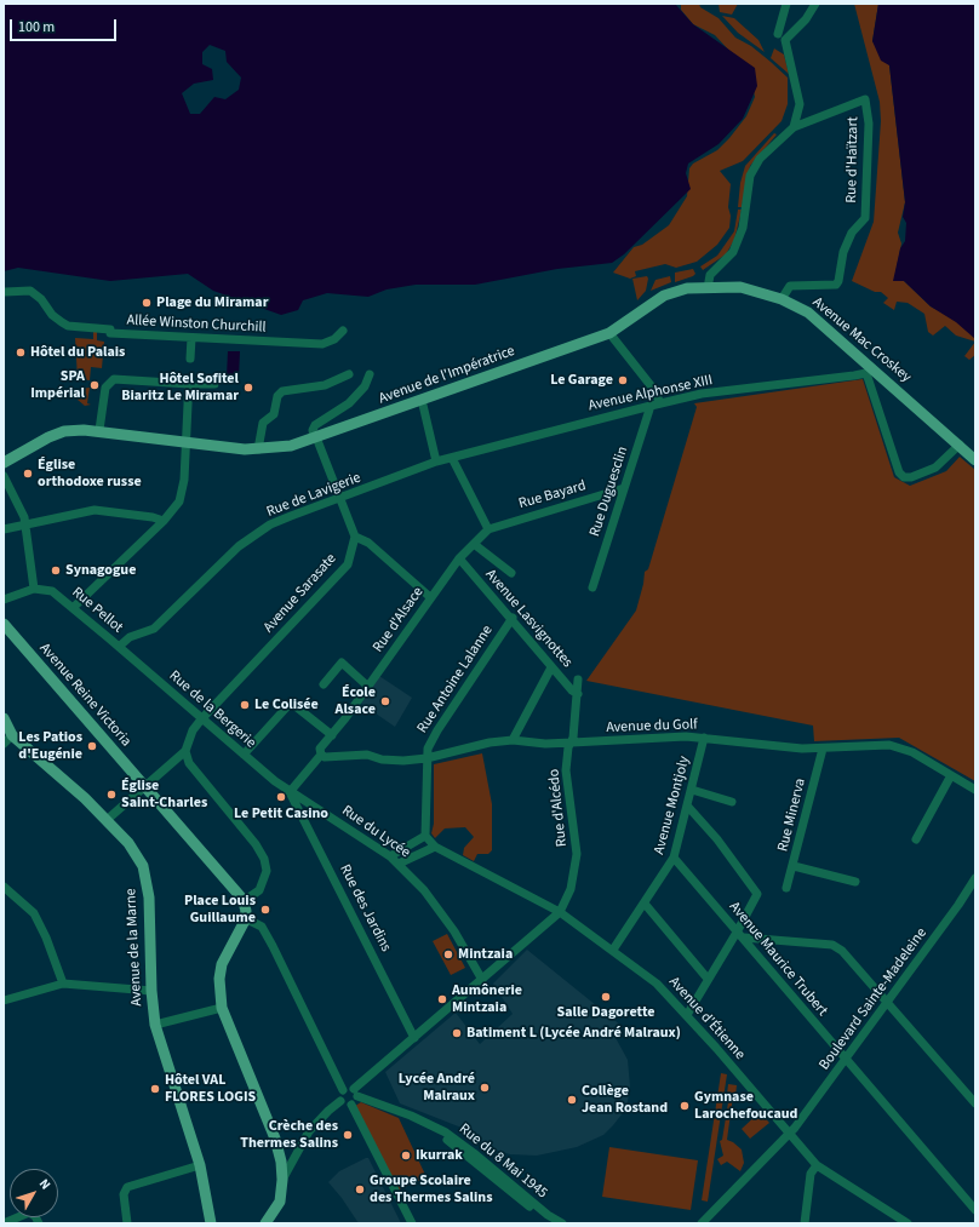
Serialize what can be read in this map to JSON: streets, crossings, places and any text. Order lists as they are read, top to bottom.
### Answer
{
  "streets": {
    "main road": [
      "Avenue Mac Croskey",
      "Avenue de l'Impératrice",
      "Avenue Reine Victoria",
      "Avenue de la Marne"
    ],
    "street": [
      "Rue d'Haïtzart",
      "Allée Winston Churchill",
      "Avenue Alphonse XIII",
      "Rue Duguesclin",
      "Rue de Lavigerie",
      "Rue Bayard",
      "Avenue Sarasate",
      "Rue Pellot",
      "Avenue Lasvignottes",
      "Rue d'Alsace",
      "Rue Antoine Lalanne",
      "Rue de la Bergerie",
      "Avenue du Golf",
      "Avenue Montjoly",
      "Rue d'Alcédo",
      "Rue Minerva",
      "Rue du Lycée",
      "Rue des Jardins",
      "Avenue Maurice Trubert",
      "Boulevard Sainte-Madeleine",
      "Avenue d'Étienne",
      "Rue du 8 Mai 1945"
    ]
  },
  "crossings": [
    ["Rue d'Haïtzart", "Avenue Mac Croskey"],
    ["Avenue Mac Croskey", "Avenue de l'Impératrice"],
    ["Avenue Mac Croskey", "Avenue Alphonse XIII"],
    ["Avenue Alphonse XIII", "Rue Duguesclin"],
    ["Avenue Alphonse XIII", "Rue de Lavigerie"],
    ["Rue Duguesclin", "Rue Bayard"],
    ["Rue de Lavigerie", "Rue Pellot"],
    ["Rue de Lavigerie", "Rue de la Bergerie"],
    ["Rue Bayard", "Rue d'Alsace"],
    ["Avenue Sarasate", "Rue de la Bergerie"],
    ["Rue Pellot", "Rue de la Bergerie"],
    ["Avenue Lasvignottes", "Rue d'Alsace"],
    ["Avenue Lasvignottes", "Rue Antoine Lalanne"],
    ["Rue d'Alsace", "Rue de la Bergerie"],
    ["Rue d'Alsace", "Avenue du Golf"],
    ["Rue d'Alsace", "Rue du Lycée"],
    ["Rue d'Alsace", "Rue des Jardins"],
    ["Rue Antoine Lalanne", "Avenue du Golf"],
    ["Rue Antoine Lalanne", "Avenue d'Étienne"],
    ["Rue de la Bergerie", "Rue du Lycée"],
    ["Rue de la Bergerie", "Rue des Jardins"],
    ["Avenue du Golf", "Avenue Montjoly"],
    ["Avenue du Golf", "Rue d'Alcédo"],
    ["Avenue du Golf", "Rue Minerva"],
    ["Avenue Montjoly", "Avenue Maurice Trubert"],
    ["Avenue Montjoly", "Avenue d'Étienne"],
    ["Rue d'Alcédo", "Rue du Lycée"],
    ["Rue d'Alcédo", "Rue des Jardins"],
    ["Rue d'Alcédo", "Avenue d'Étienne"],
    ["Rue d'Alcédo", "Rue du 8 Mai 1945"],
    ["Rue du Lycée", "Rue des Jardins"],
    ["Avenue Maurice Trubert", "Boulevard Sainte-Madeleine"],
    ["Boulevard Sainte-Madeleine", "Avenue d'Étienne"]
  ],
  "places": [
    "Plage du Miramar",
    "Hôtel du Palais",
    "Le Garage",
    "SPA Impérial",
    "Hôtel Sofitel Biaritz Le Miramar",
    "Église orthodoxe russe",
    "Synagogue",
    "École Alsace",
    "Le Colisée",
    "Les Patios d'Eugénie",
    "Église Saint-Charles",
    "Le Petit Casino",
    "Place Louis Guillaume",
    "Mintzaia",
    "Salle Dagorette",
    "Aumônerie Mintzaia",
    "Batiment L (Lycée André Malraux)",
    "Lycée André Malraux",
    "Hôtel VAL FLORES LOGIS",
    "Collège Jean Rostand",
    "Gymnase Larochefoucaud",
    "Crèche des Thermes Salins",
    "Ikurrak",
    "Groupe Scolaire des Thermes Salins"
  ],
  "scale_bar": "100 m",
  "north": "top right"
}
